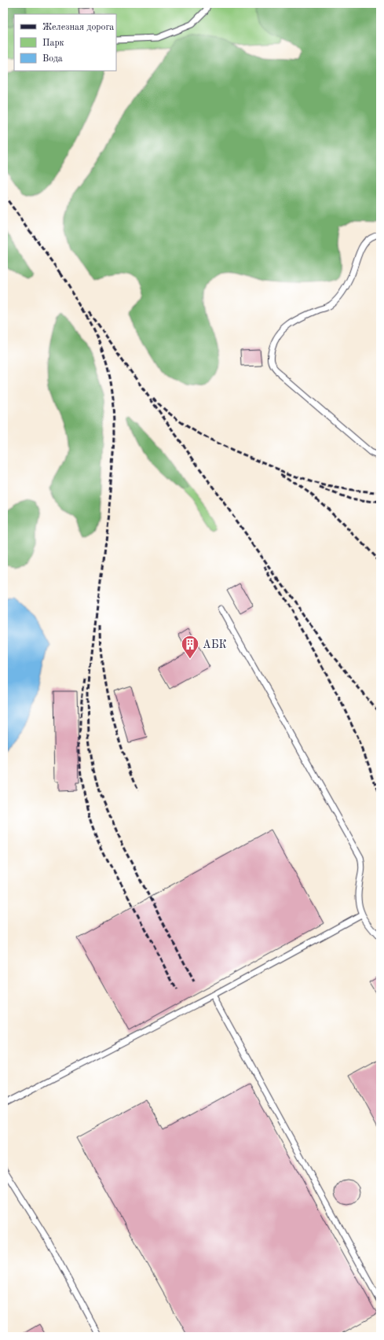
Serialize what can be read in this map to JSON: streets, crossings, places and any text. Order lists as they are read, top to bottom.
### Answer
{
  "places": {
    "building": ["АБК"]
  },
  "legend": ["Железная дорога", "Парк", "Вода"]
}
